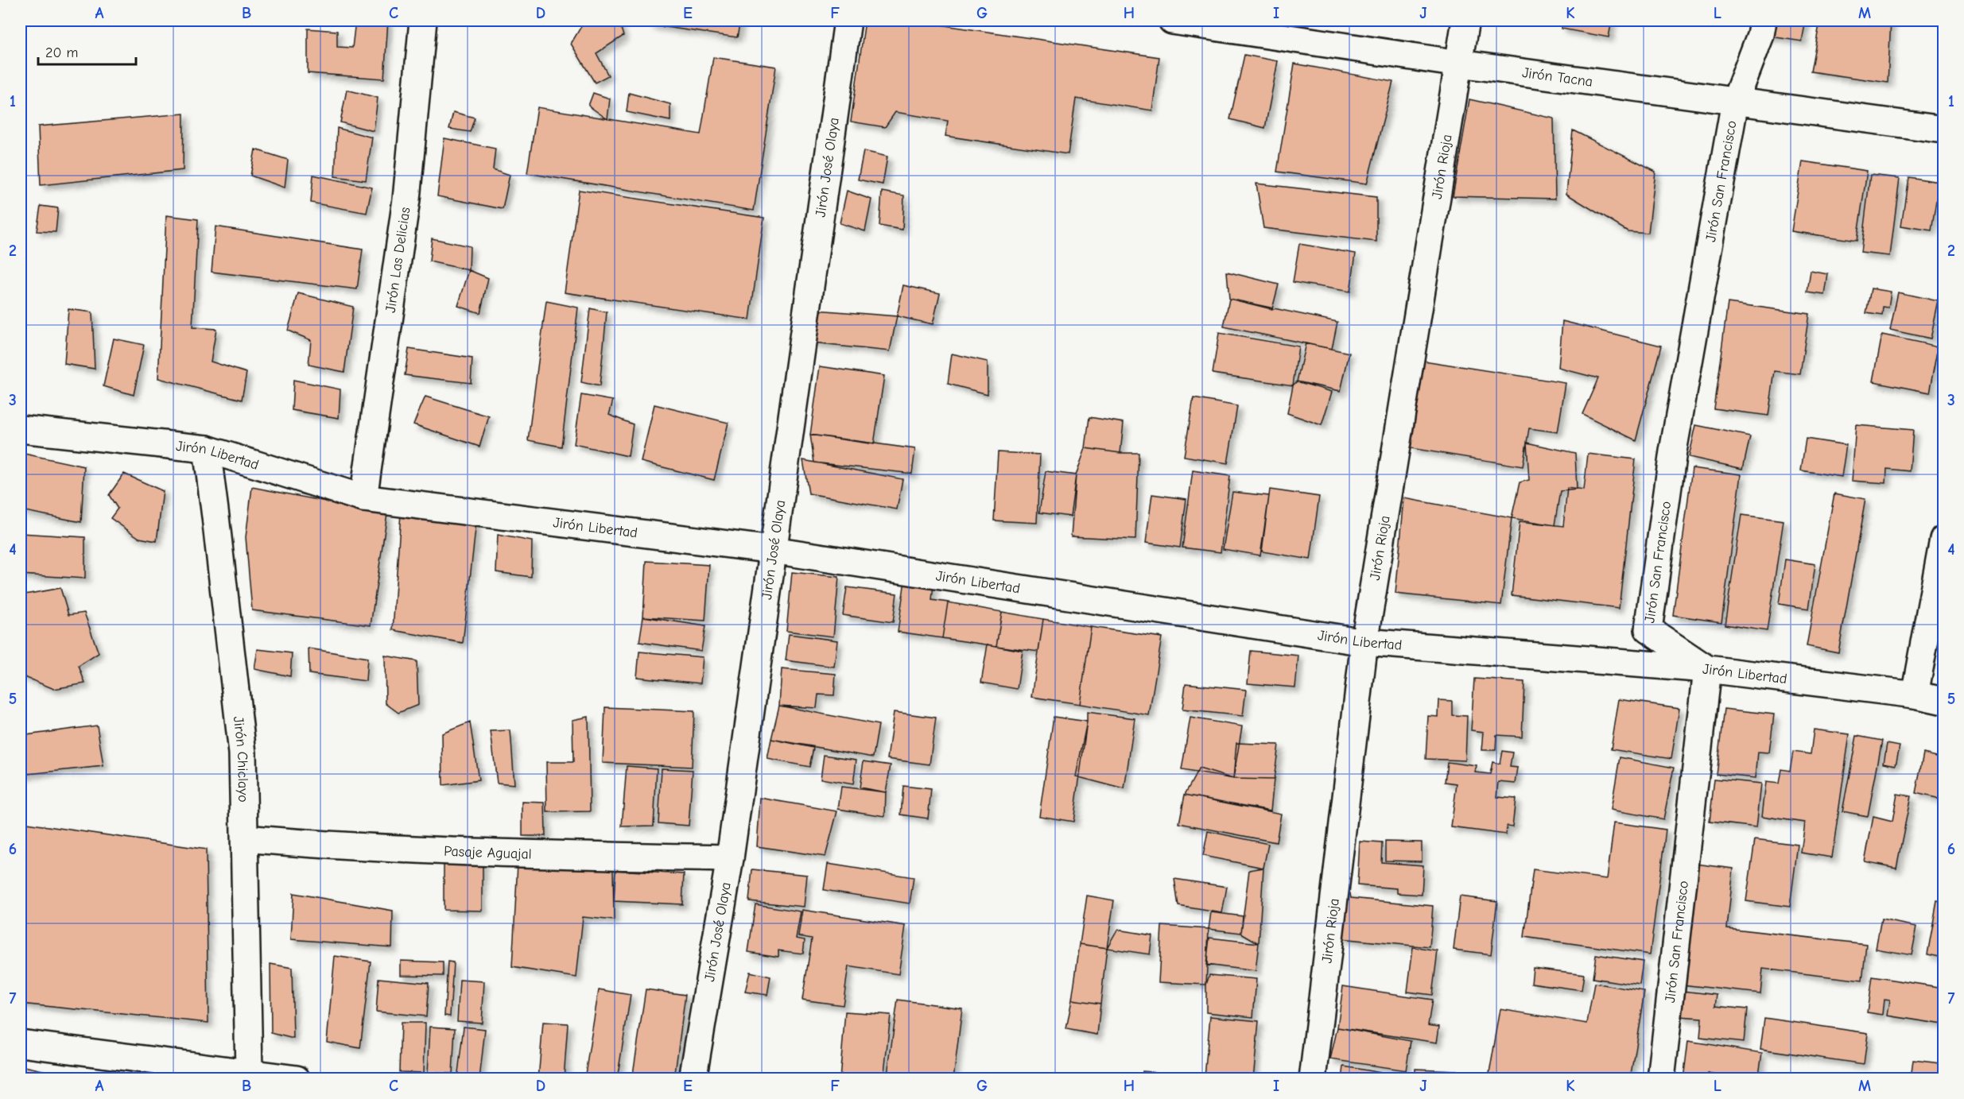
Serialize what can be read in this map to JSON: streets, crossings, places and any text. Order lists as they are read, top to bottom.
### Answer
{
  "streets": {
    "street": [
      "Jirón Tacna",
      "Jirón Rioja",
      "Jirón José Olaya",
      "Jirón San Francisco",
      "Jirón Las Delicias",
      "Jirón Libertad",
      "Jirón Chiclayo",
      "Pasaje Aguajal"
    ]
  },
  "crossings": [
    ["Jirón Tacna", "Jirón Rioja"],
    ["Jirón Tacna", "Jirón San Francisco"],
    ["Jirón Rioja", "Jirón Libertad"],
    ["Jirón José Olaya", "Jirón Libertad"],
    ["Jirón José Olaya", "Pasaje Aguajal"],
    ["Jirón San Francisco", "Jirón Libertad"],
    ["Jirón Las Delicias", "Jirón Libertad"],
    ["Jirón Libertad", "Jirón Chiclayo"],
    ["Jirón Chiclayo", "Pasaje Aguajal"]
  ],
  "scale_bar": "20 m",
  "grid": {
    "columns": [
      "A",
      "B",
      "C",
      "D",
      "E",
      "F",
      "G",
      "H",
      "I",
      "J",
      "K",
      "L",
      "M"
    ],
    "rows": [
      "1",
      "2",
      "3",
      "4",
      "5",
      "6",
      "7"
    ]
  }
}
